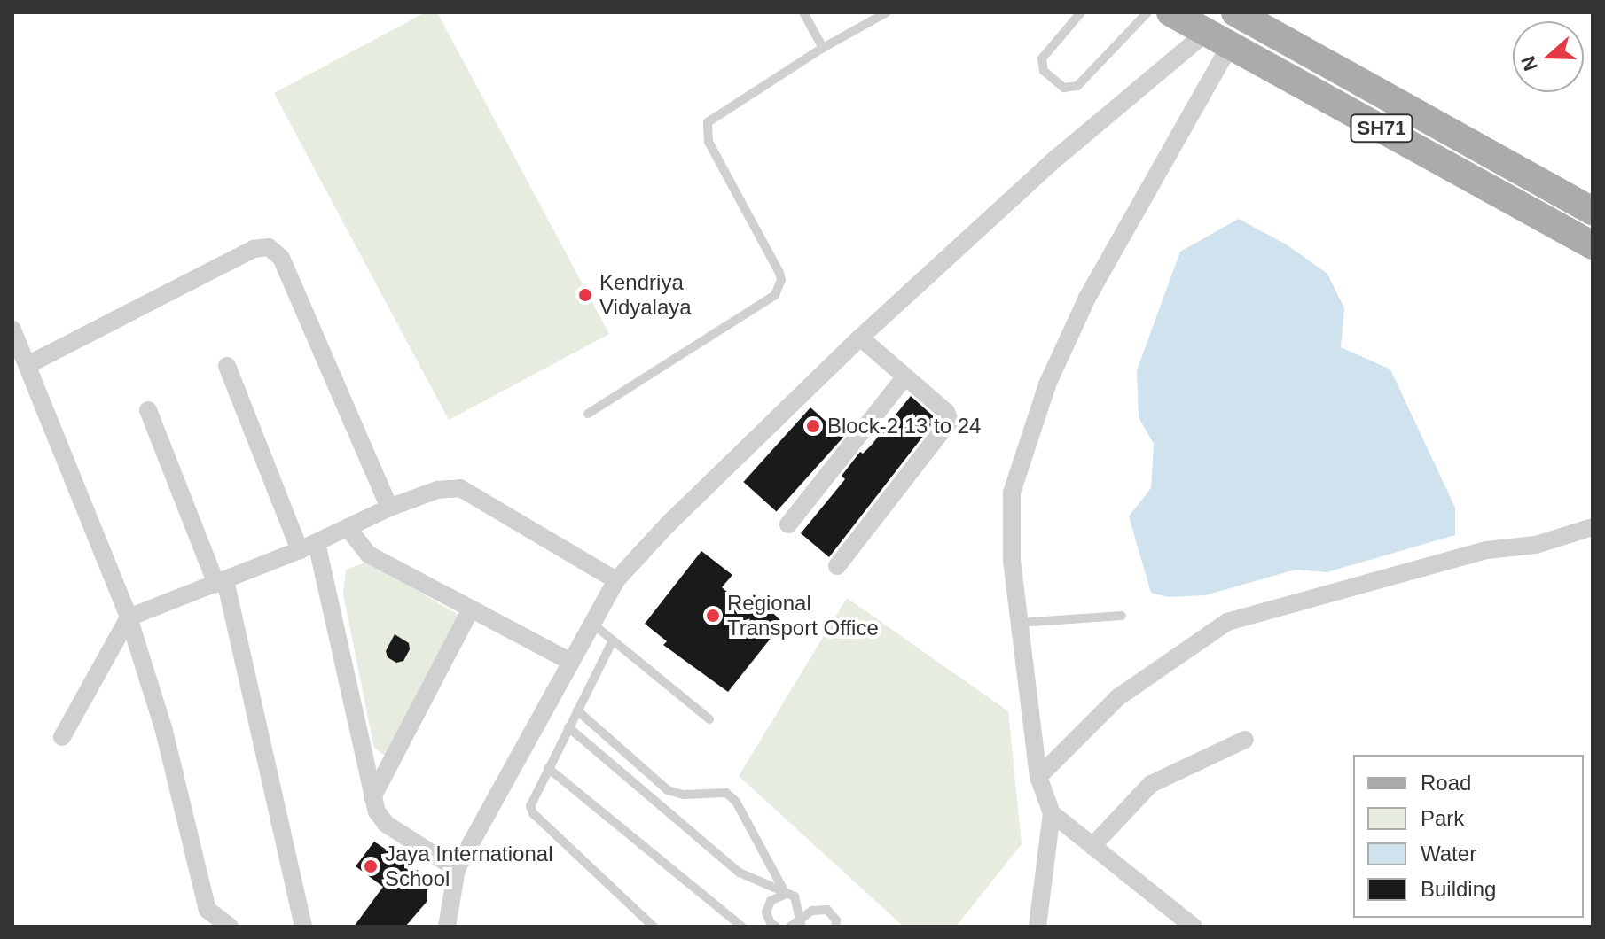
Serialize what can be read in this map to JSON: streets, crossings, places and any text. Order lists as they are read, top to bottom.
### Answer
{
  "streets": {
    "main road": ["SH71"]
  },
  "places": [
    "Kendriya Vidyalaya",
    "Block-2 13 to 24",
    "Regional Transport Office",
    "Jaya International School"
  ],
  "legend": [
    "Road",
    "Park",
    "Water",
    "Building"
  ],
  "north": "left"
}
